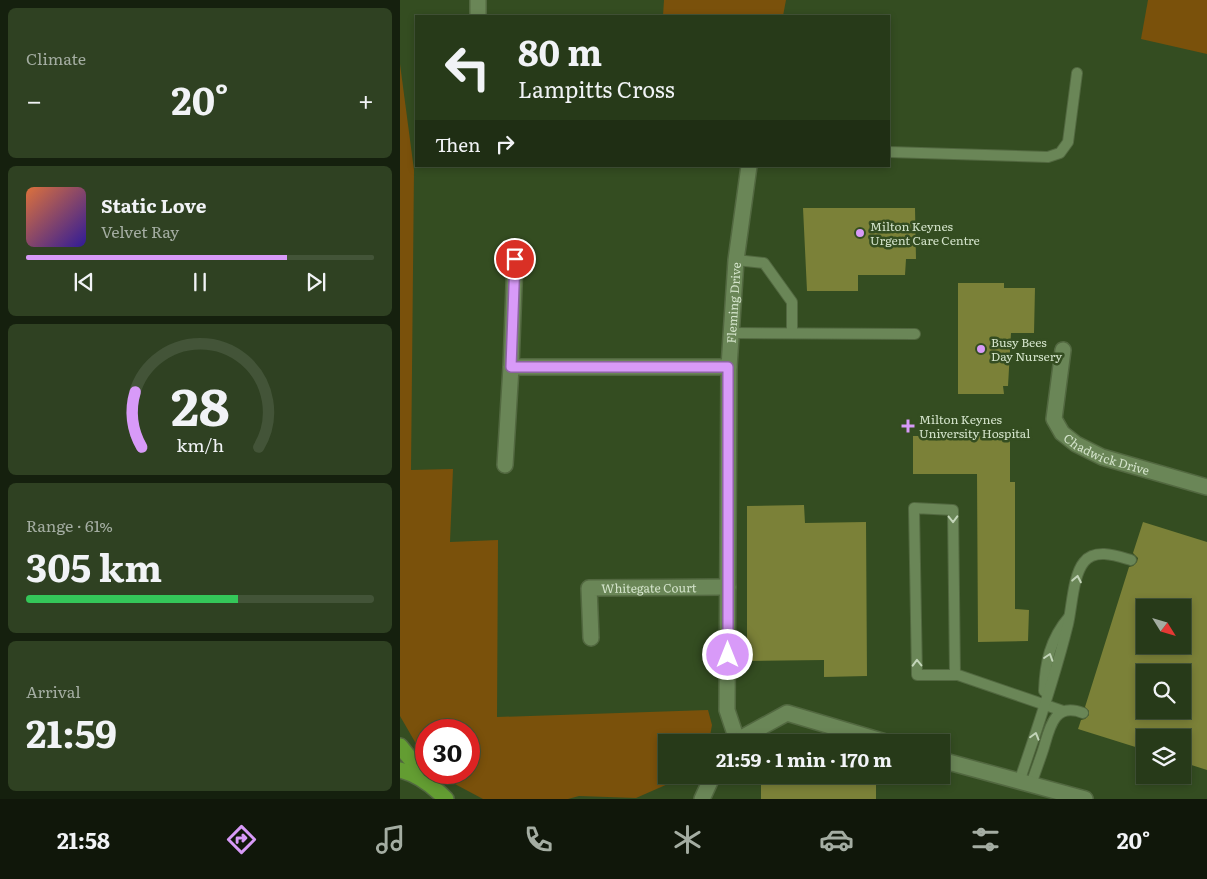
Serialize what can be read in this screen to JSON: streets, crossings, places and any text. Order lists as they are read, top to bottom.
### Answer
{
  "streets": {
    "street": ["Fleming Drive", "Chadwick Drive", "Whitegate Court"]
  },
  "crossings": [
    ["Fleming Drive", "Whitegate Court"]
  ],
  "places": {
    "other": ["Milton Keynes Urgent Care Centre", "Busy Bees Day Nursery"],
    "health": ["Milton Keynes University Hospital"]
  },
  "north": "bottom right",
  "page": {
    "tile": [
      "Climate",
      ["Range · 61%", "305 km"],
      ["Arrival", "21:59"]
    ],
    "turn": ["80 m", "Lampitts Cross"],
    "heat": ["−", "20°", "+"],
    "then": "Then",
    "song": ["Static Love", "Velvet Ray"],
    "limit": "30",
    "trip": "21:59 · 1 min · 170 m",
    "tabs": ["21:58", "20°"],
    "gauge": ["28", "km/h"]
  }
}
